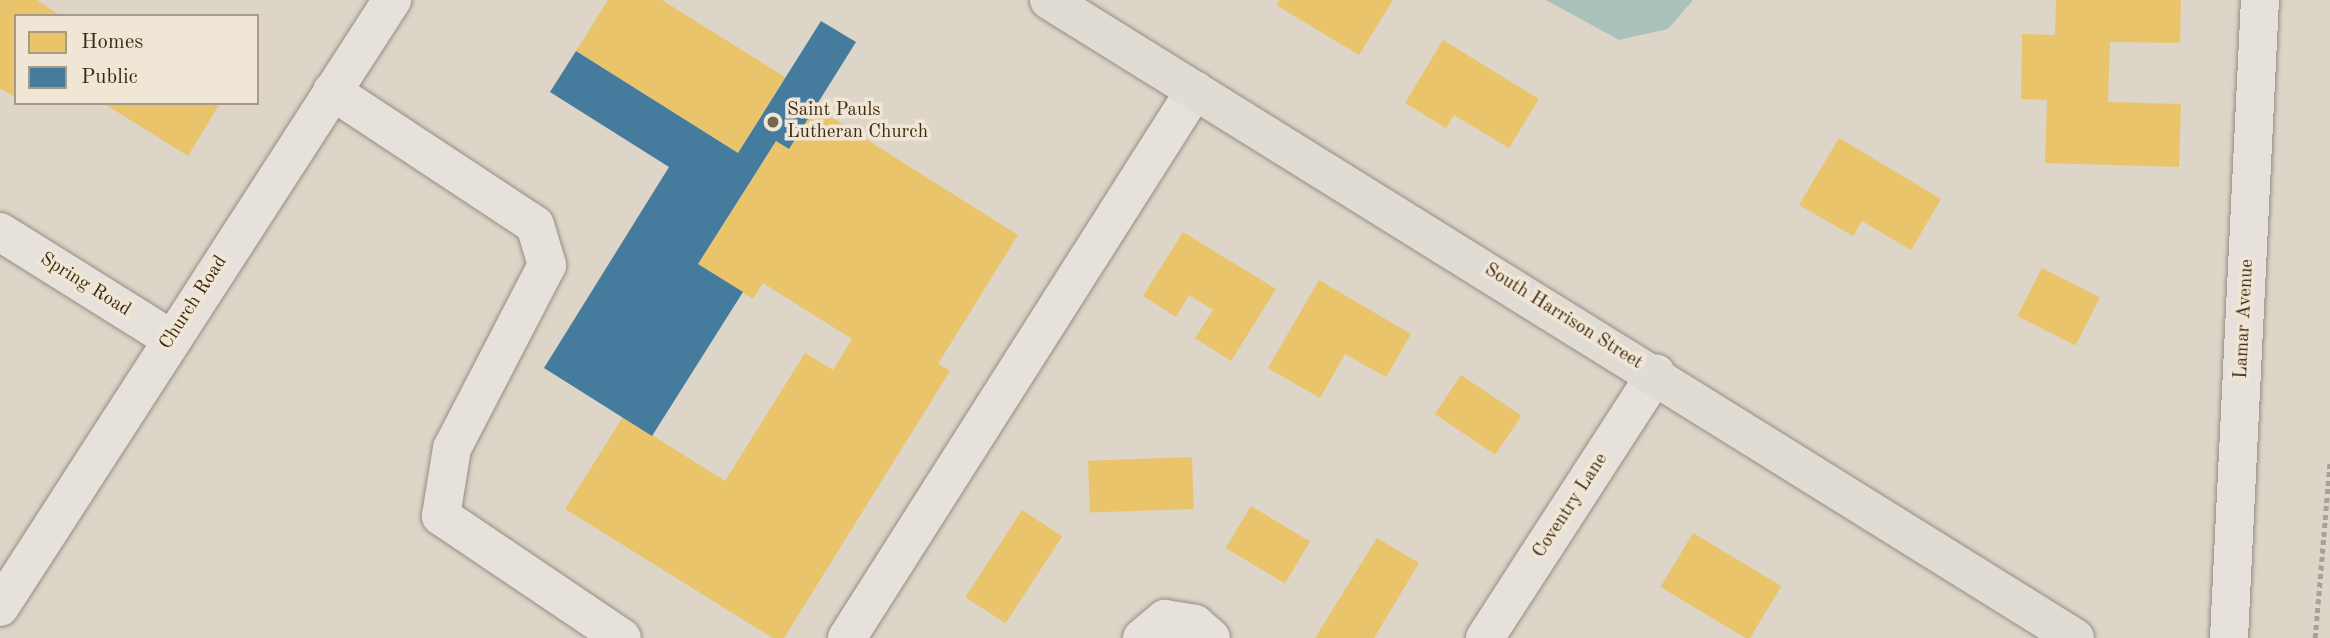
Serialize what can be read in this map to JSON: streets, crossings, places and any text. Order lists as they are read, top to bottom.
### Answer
{
  "streets": {
    "main road": ["South Harrison Street"],
    "street": [
      "Spring Road",
      "Church Road",
      "Lamar Avenue",
      "Coventry Lane"
    ]
  },
  "crossings": [
    ["Spring Road", "Church Road"],
    ["South Harrison Street", "Coventry Lane"]
  ],
  "places": ["Saint Pauls Lutheran Church"],
  "legend": ["Homes", "Public"]
}
